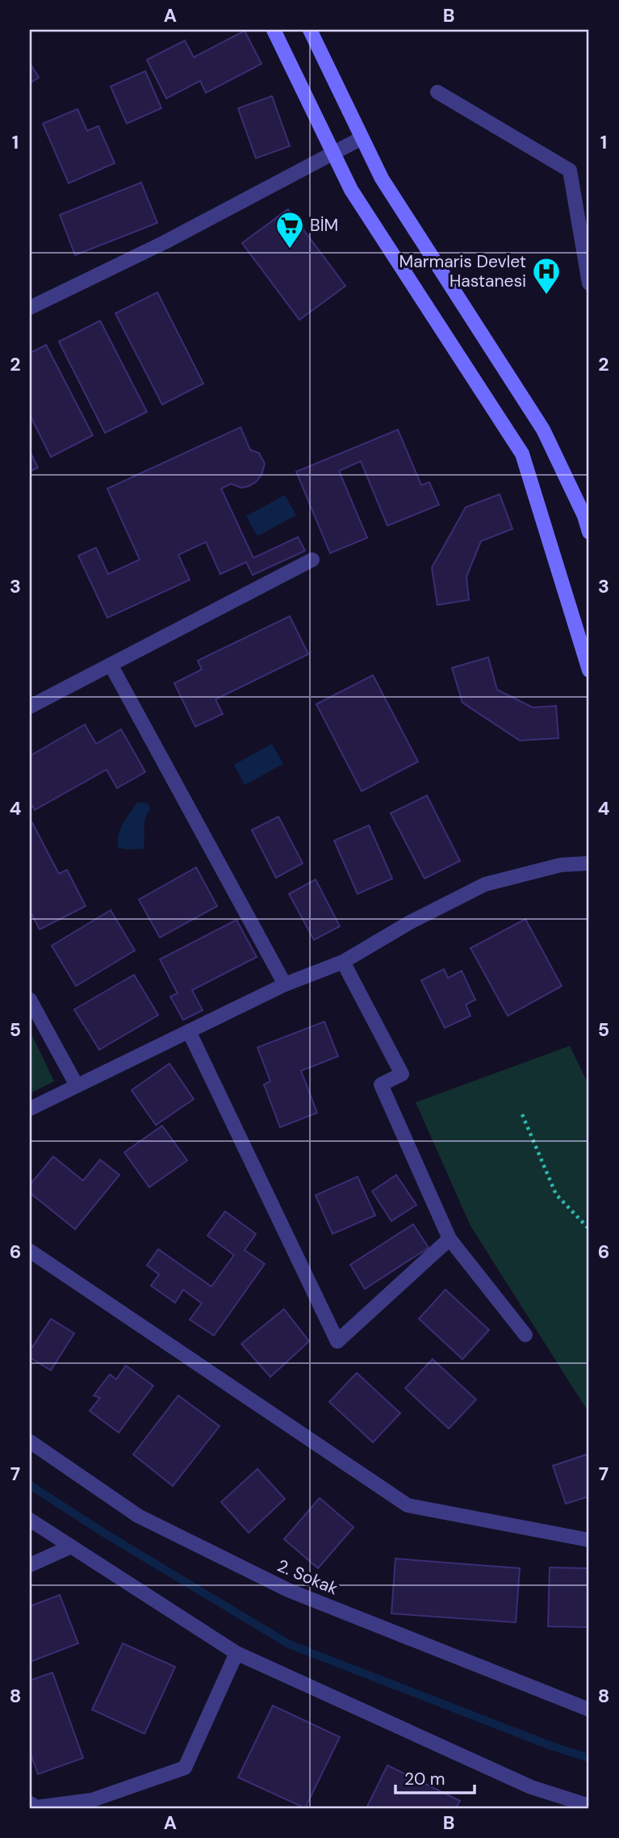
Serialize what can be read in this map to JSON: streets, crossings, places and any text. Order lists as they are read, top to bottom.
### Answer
{
  "streets": {
    "street": ["2. Sokak"]
  },
  "places": {
    "supermarket": ["BİM"],
    "hospital": ["Marmaris Devlet Hastanesi"]
  },
  "scale_bar": "20 m",
  "grid": {
    "columns": ["A", "B"],
    "rows": [
      "1",
      "2",
      "3",
      "4",
      "5",
      "6",
      "7",
      "8"
    ]
  }
}
